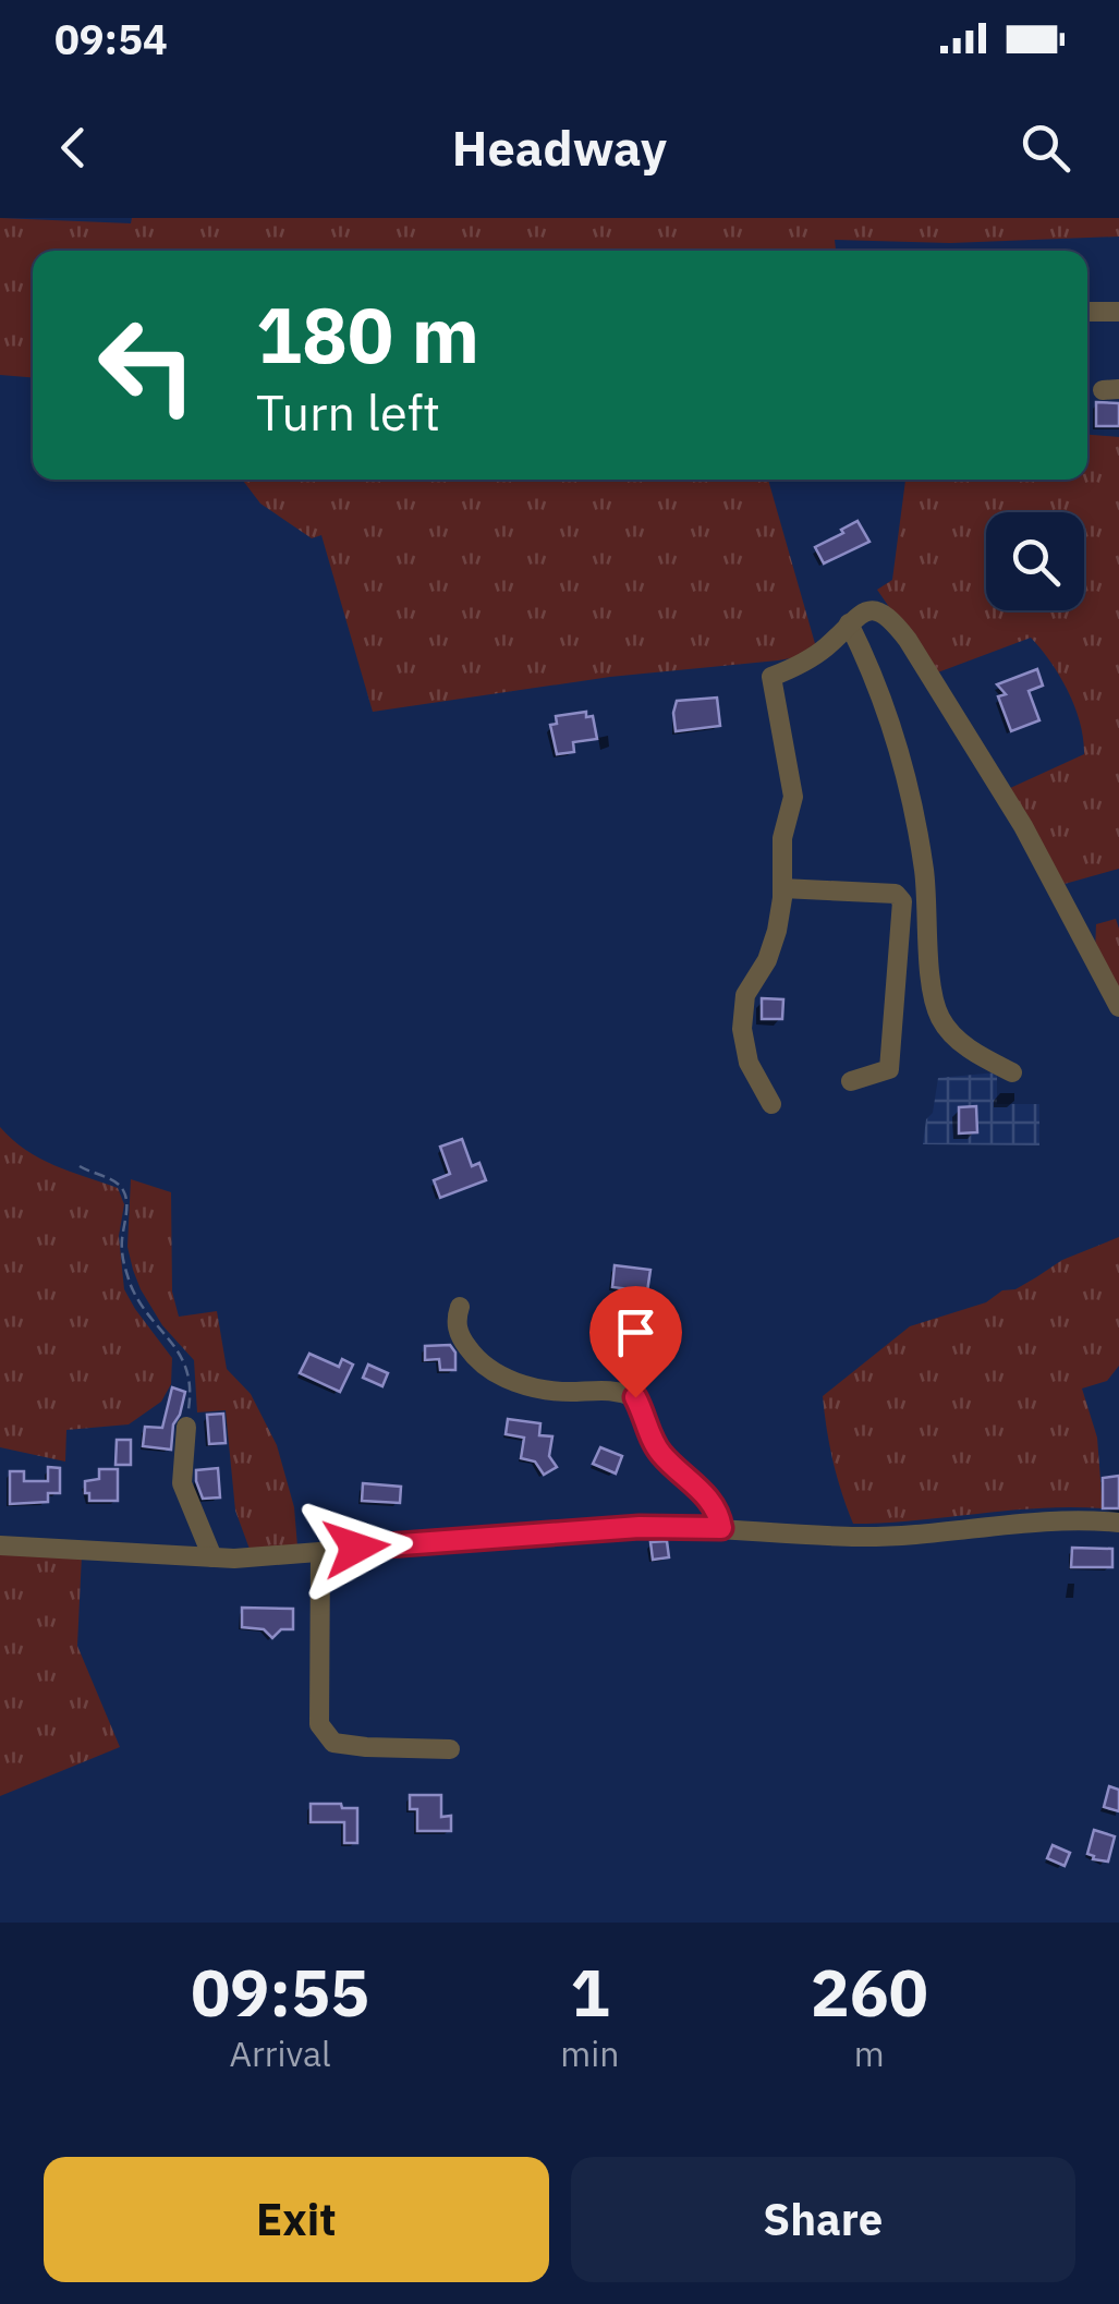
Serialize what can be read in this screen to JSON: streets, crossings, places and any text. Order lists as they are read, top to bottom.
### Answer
{
  "page": {
    "status": "09:54",
    "header": "Headway",
    "turn": ["180 m", "Turn left"],
    "eta": [
      "09:55",
      "Arrival",
      "1",
      "min",
      "260",
      "m"
    ],
    "buttons": ["Exit", "Share"]
  }
}
